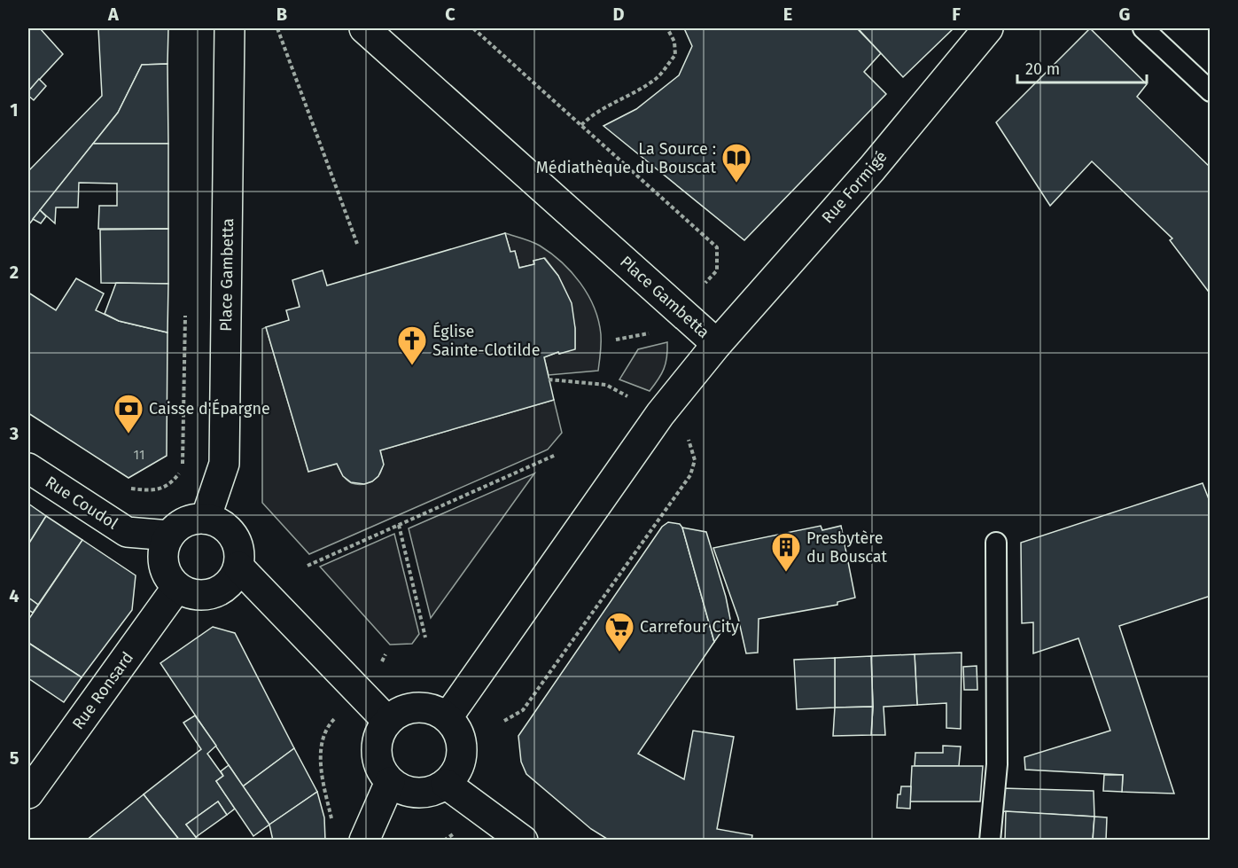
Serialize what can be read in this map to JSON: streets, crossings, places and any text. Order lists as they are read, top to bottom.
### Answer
{
  "streets": {
    "street": [
      "Rue Formigé",
      "Place Gambetta",
      "Rue Coudol",
      "Rue Ronsard"
    ]
  },
  "crossings": [
    ["Rue Formigé", "Place Gambetta"],
    ["Place Gambetta", "Rue Coudol"],
    ["Place Gambetta", "Rue Ronsard"],
    ["Rue Coudol", "Rue Ronsard"]
  ],
  "places": {
    "library": ["La Source : Médiathèque du Bouscat"],
    "church": ["Église Sainte-Clotilde"],
    "bank": ["Caisse d'Épargne"],
    "building": ["Presbytère du Bouscat"],
    "supermarket": ["Carrefour City"]
  },
  "house_numbers": ["11"],
  "scale_bar": "20 m",
  "grid": {
    "columns": [
      "A",
      "B",
      "C",
      "D",
      "E",
      "F",
      "G"
    ],
    "rows": [
      "1",
      "2",
      "3",
      "4",
      "5"
    ]
  }
}
